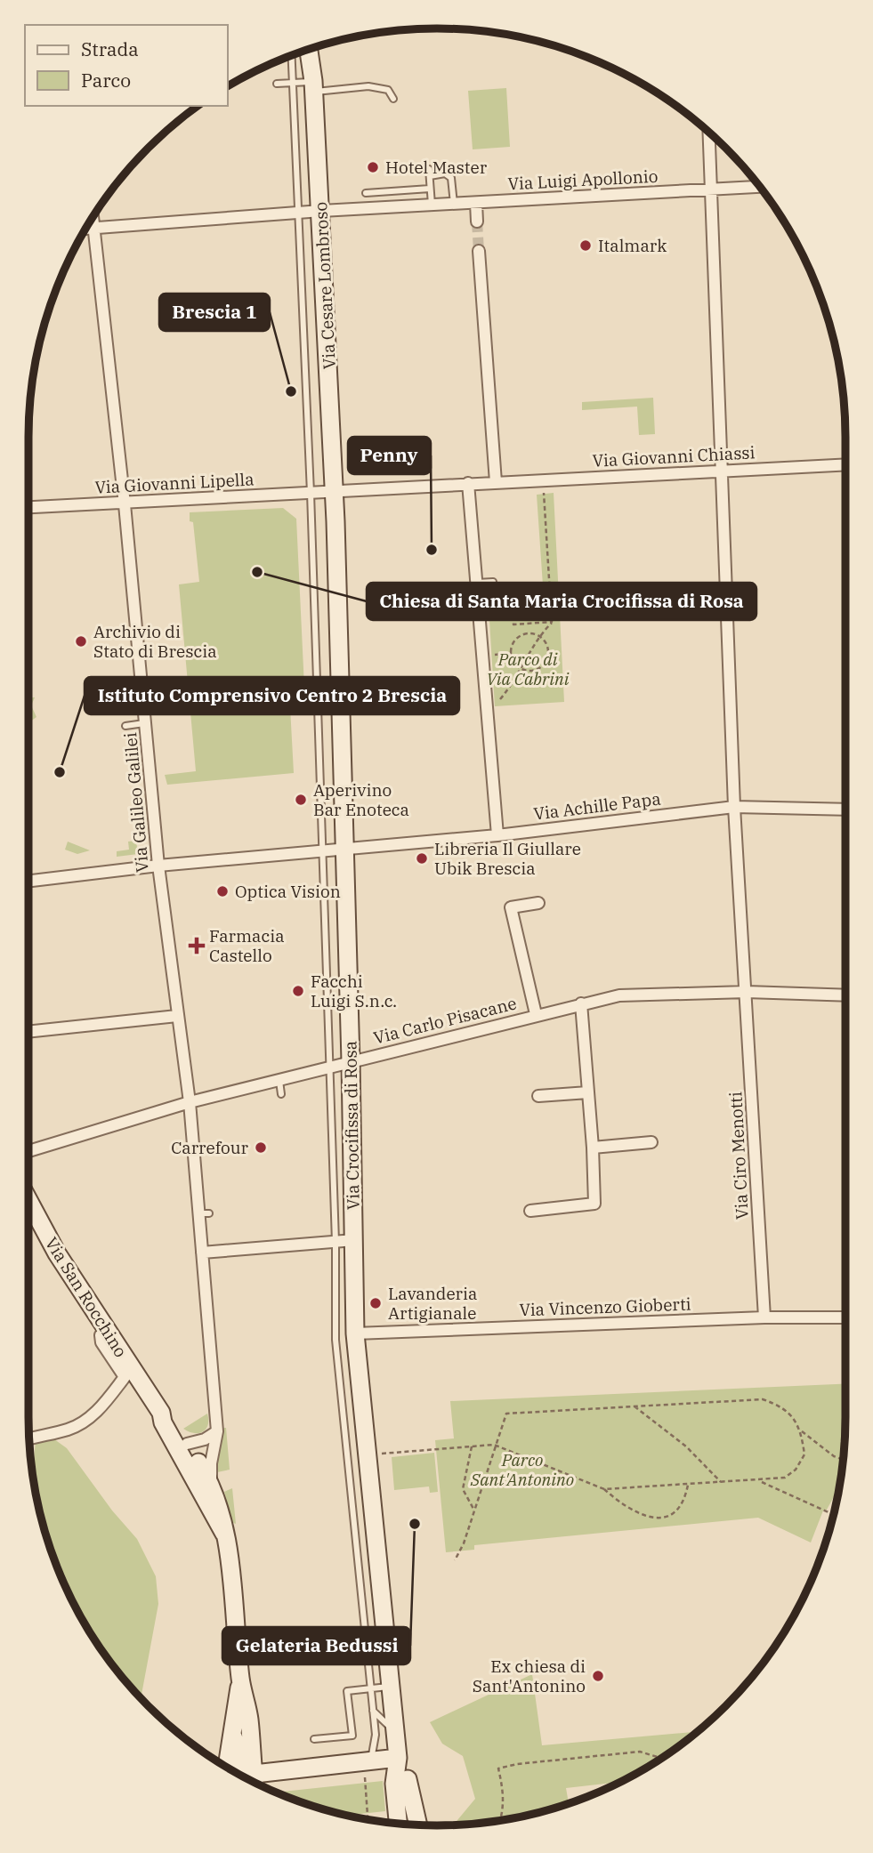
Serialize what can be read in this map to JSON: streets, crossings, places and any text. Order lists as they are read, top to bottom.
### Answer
{
  "streets": {
    "street": [
      "Via Luigi Apollonio",
      "Via Cesare Lombroso",
      "Via Giovanni Chiassi",
      "Via Giovanni Lipella",
      "Via Galileo Galilei",
      "Via Achille Papa",
      "Via Carlo Pisacane",
      "Via Crocifissa di Rosa",
      "Via Ciro Menotti",
      "Via San Rocchino",
      "Via Vincenzo Gioberti"
    ]
  },
  "crossings": [
    ["Via Luigi Apollonio", "Via Cesare Lombroso"],
    ["Via Luigi Apollonio", "Via Galileo Galilei"],
    ["Via Luigi Apollonio", "Via Ciro Menotti"],
    ["Via Cesare Lombroso", "Via Giovanni Chiassi"],
    ["Via Cesare Lombroso", "Via Giovanni Lipella"],
    ["Via Cesare Lombroso", "Via Crocifissa di Rosa"],
    ["Via Giovanni Chiassi", "Via Giovanni Lipella"],
    ["Via Giovanni Chiassi", "Via Crocifissa di Rosa"],
    ["Via Giovanni Chiassi", "Via Ciro Menotti"],
    ["Via Giovanni Lipella", "Via Galileo Galilei"],
    ["Via Giovanni Lipella", "Via Crocifissa di Rosa"],
    ["Via Galileo Galilei", "Via Achille Papa"],
    ["Via Galileo Galilei", "Via Carlo Pisacane"],
    ["Via Galileo Galilei", "Via San Rocchino"],
    ["Via Achille Papa", "Via Crocifissa di Rosa"],
    ["Via Achille Papa", "Via Ciro Menotti"],
    ["Via Carlo Pisacane", "Via Crocifissa di Rosa"],
    ["Via Carlo Pisacane", "Via Ciro Menotti"],
    ["Via Crocifissa di Rosa", "Via Vincenzo Gioberti"],
    ["Via Ciro Menotti", "Via Vincenzo Gioberti"]
  ],
  "parks": ["Parco di Via Cabrini", "Parco Sant'Antonino"],
  "places": {
    "other": [
      "Hotel Master",
      "Italmark",
      "Brescia 1",
      "Penny",
      "Chiesa di Santa Maria Crocifissa di Rosa",
      "Archivio di Stato di Brescia",
      "Istituto Comprensivo Centro 2 Brescia",
      "Aperivino Bar Enoteca",
      "Libreria Il Giullare Ubik Brescia",
      "Optica Vision",
      "Facchi Luigi S.n.c.",
      "Carrefour",
      "Lavanderia Artigianale",
      "Gelateria Bedussi",
      "Ex chiesa di Sant'Antonino"
    ],
    "health": ["Farmacia Castello"]
  },
  "legend": ["Strada", "Parco"]
}
